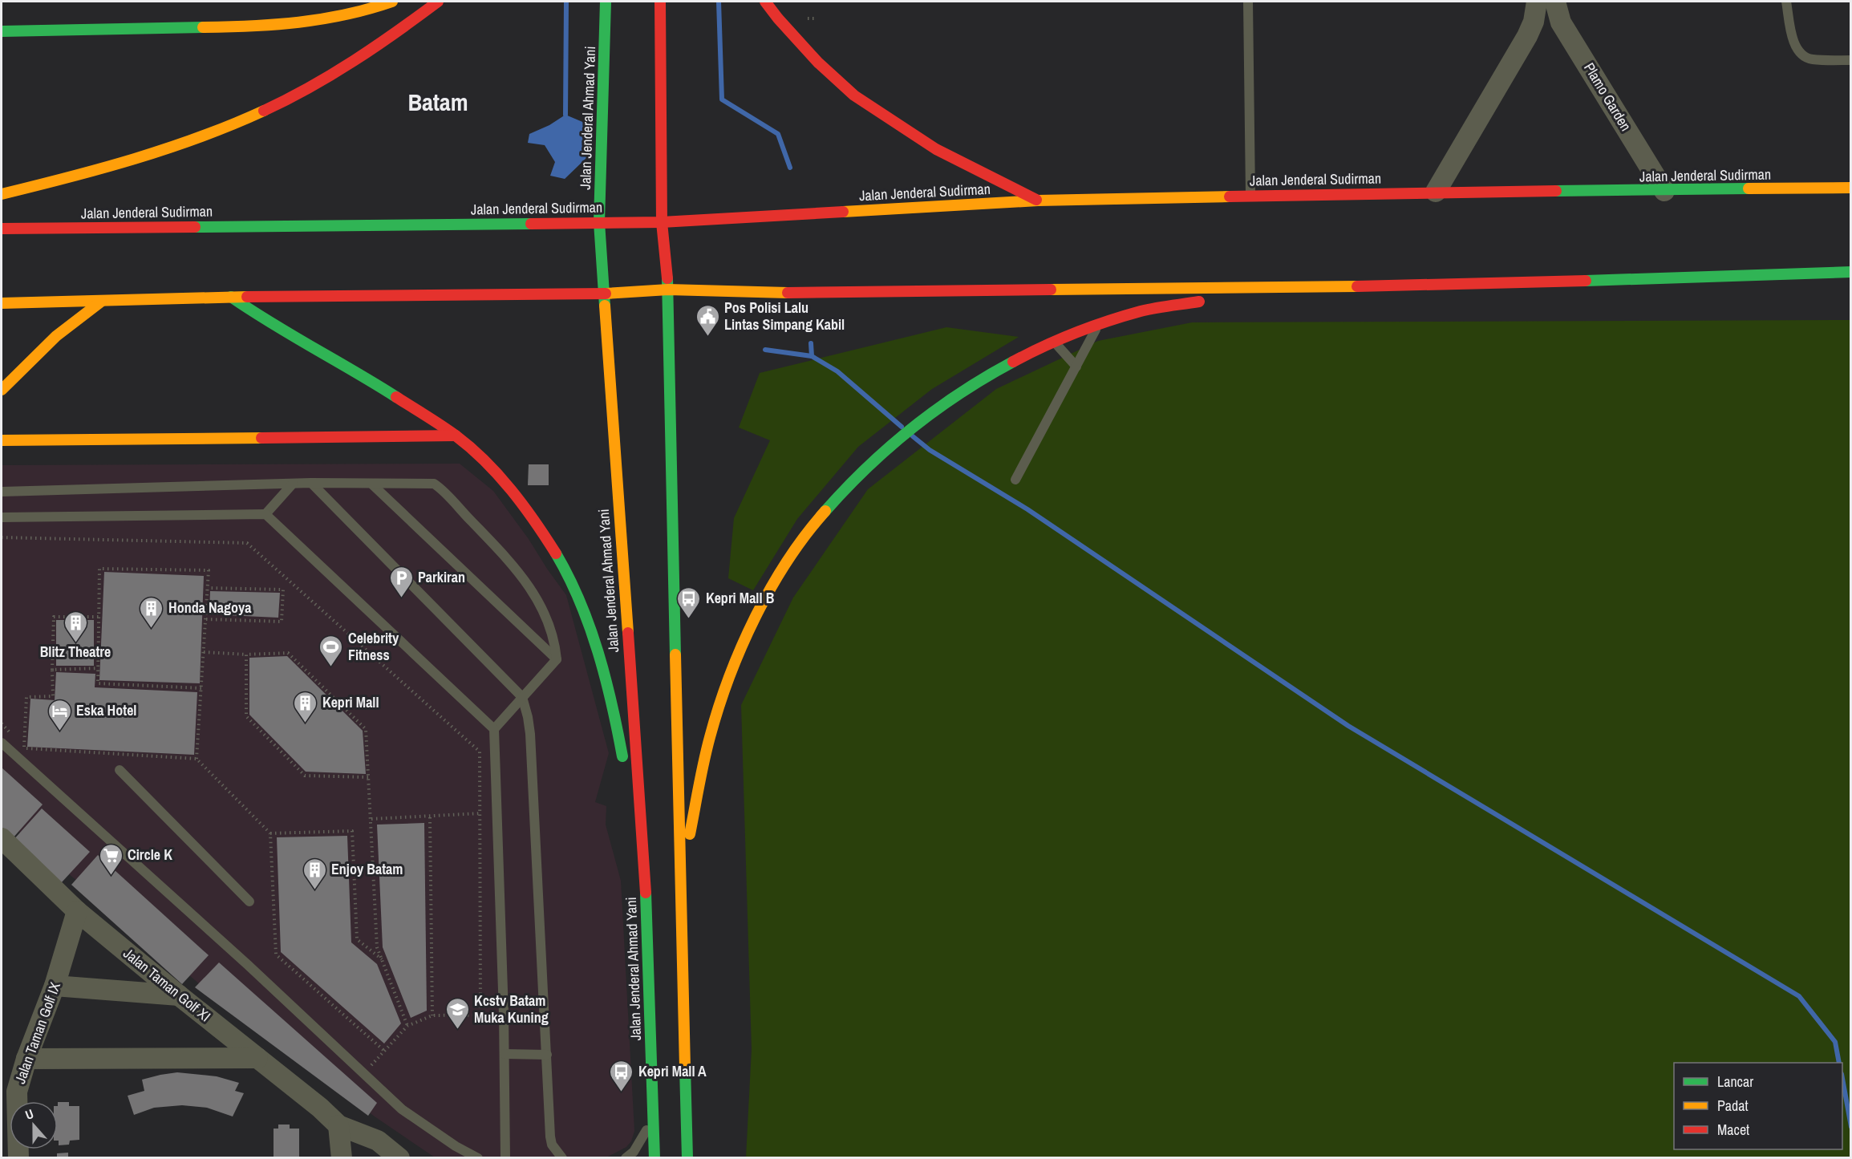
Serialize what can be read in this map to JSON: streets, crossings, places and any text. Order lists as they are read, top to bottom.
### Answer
{
  "streets": {
    "main road": ["Jalan Jenderal Ahmad Yani", "Jalan Jenderal Sudirman"],
    "street": ["Plamo Garden", "Jalan Taman Golf XI", "Jalan Taman Golf IX"]
  },
  "crossings": [
    ["Plamo Garden", "Jalan Jenderal Sudirman"],
    ["Jalan Jenderal Ahmad Yani", "Jalan Jenderal Sudirman"],
    ["Jalan Taman Golf XI", "Jalan Taman Golf IX"]
  ],
  "districts": ["Batam"],
  "places": {
    "public building": ["Pos Polisi Lalu Lintas Simpang Kabil"],
    "parking": ["Parkiran"],
    "bus stop": ["Kepri Mall B", "Kepri Mall A"],
    "building": [
      "Honda Nagoya",
      "Blitz Theatre",
      "Kepri Mall",
      "Enjoy Batam"
    ],
    "sports": ["Celebrity Fitness"],
    "hotel": ["Eska Hotel"],
    "supermarket": ["Circle K"],
    "school or university": ["Kcstv Batam Muka Kuning"]
  },
  "legend": ["Lancar", "Padat", "Macet"],
  "north": "top"
}
